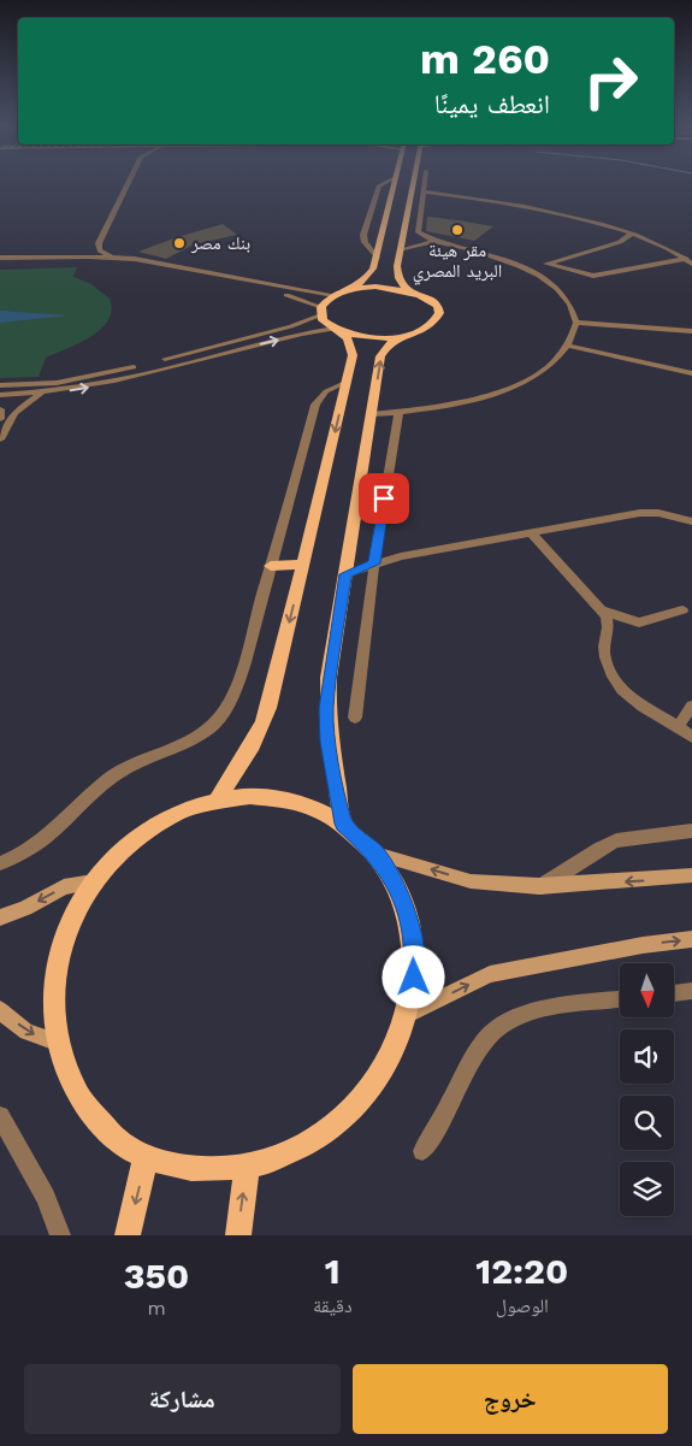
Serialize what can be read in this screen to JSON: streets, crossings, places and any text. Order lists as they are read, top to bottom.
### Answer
{
  "places": ["مقر هيئة البريد المصري", "بنك مصر"],
  "north": "bottom",
  "page": {
    "turn": ["260 m", "انعطف يمينًا"],
    "eta": [
      "12:20",
      "الوصول",
      "1",
      "دقيقة",
      "350",
      "m"
    ],
    "buttons": ["خروج", "مشاركة"]
  }
}
